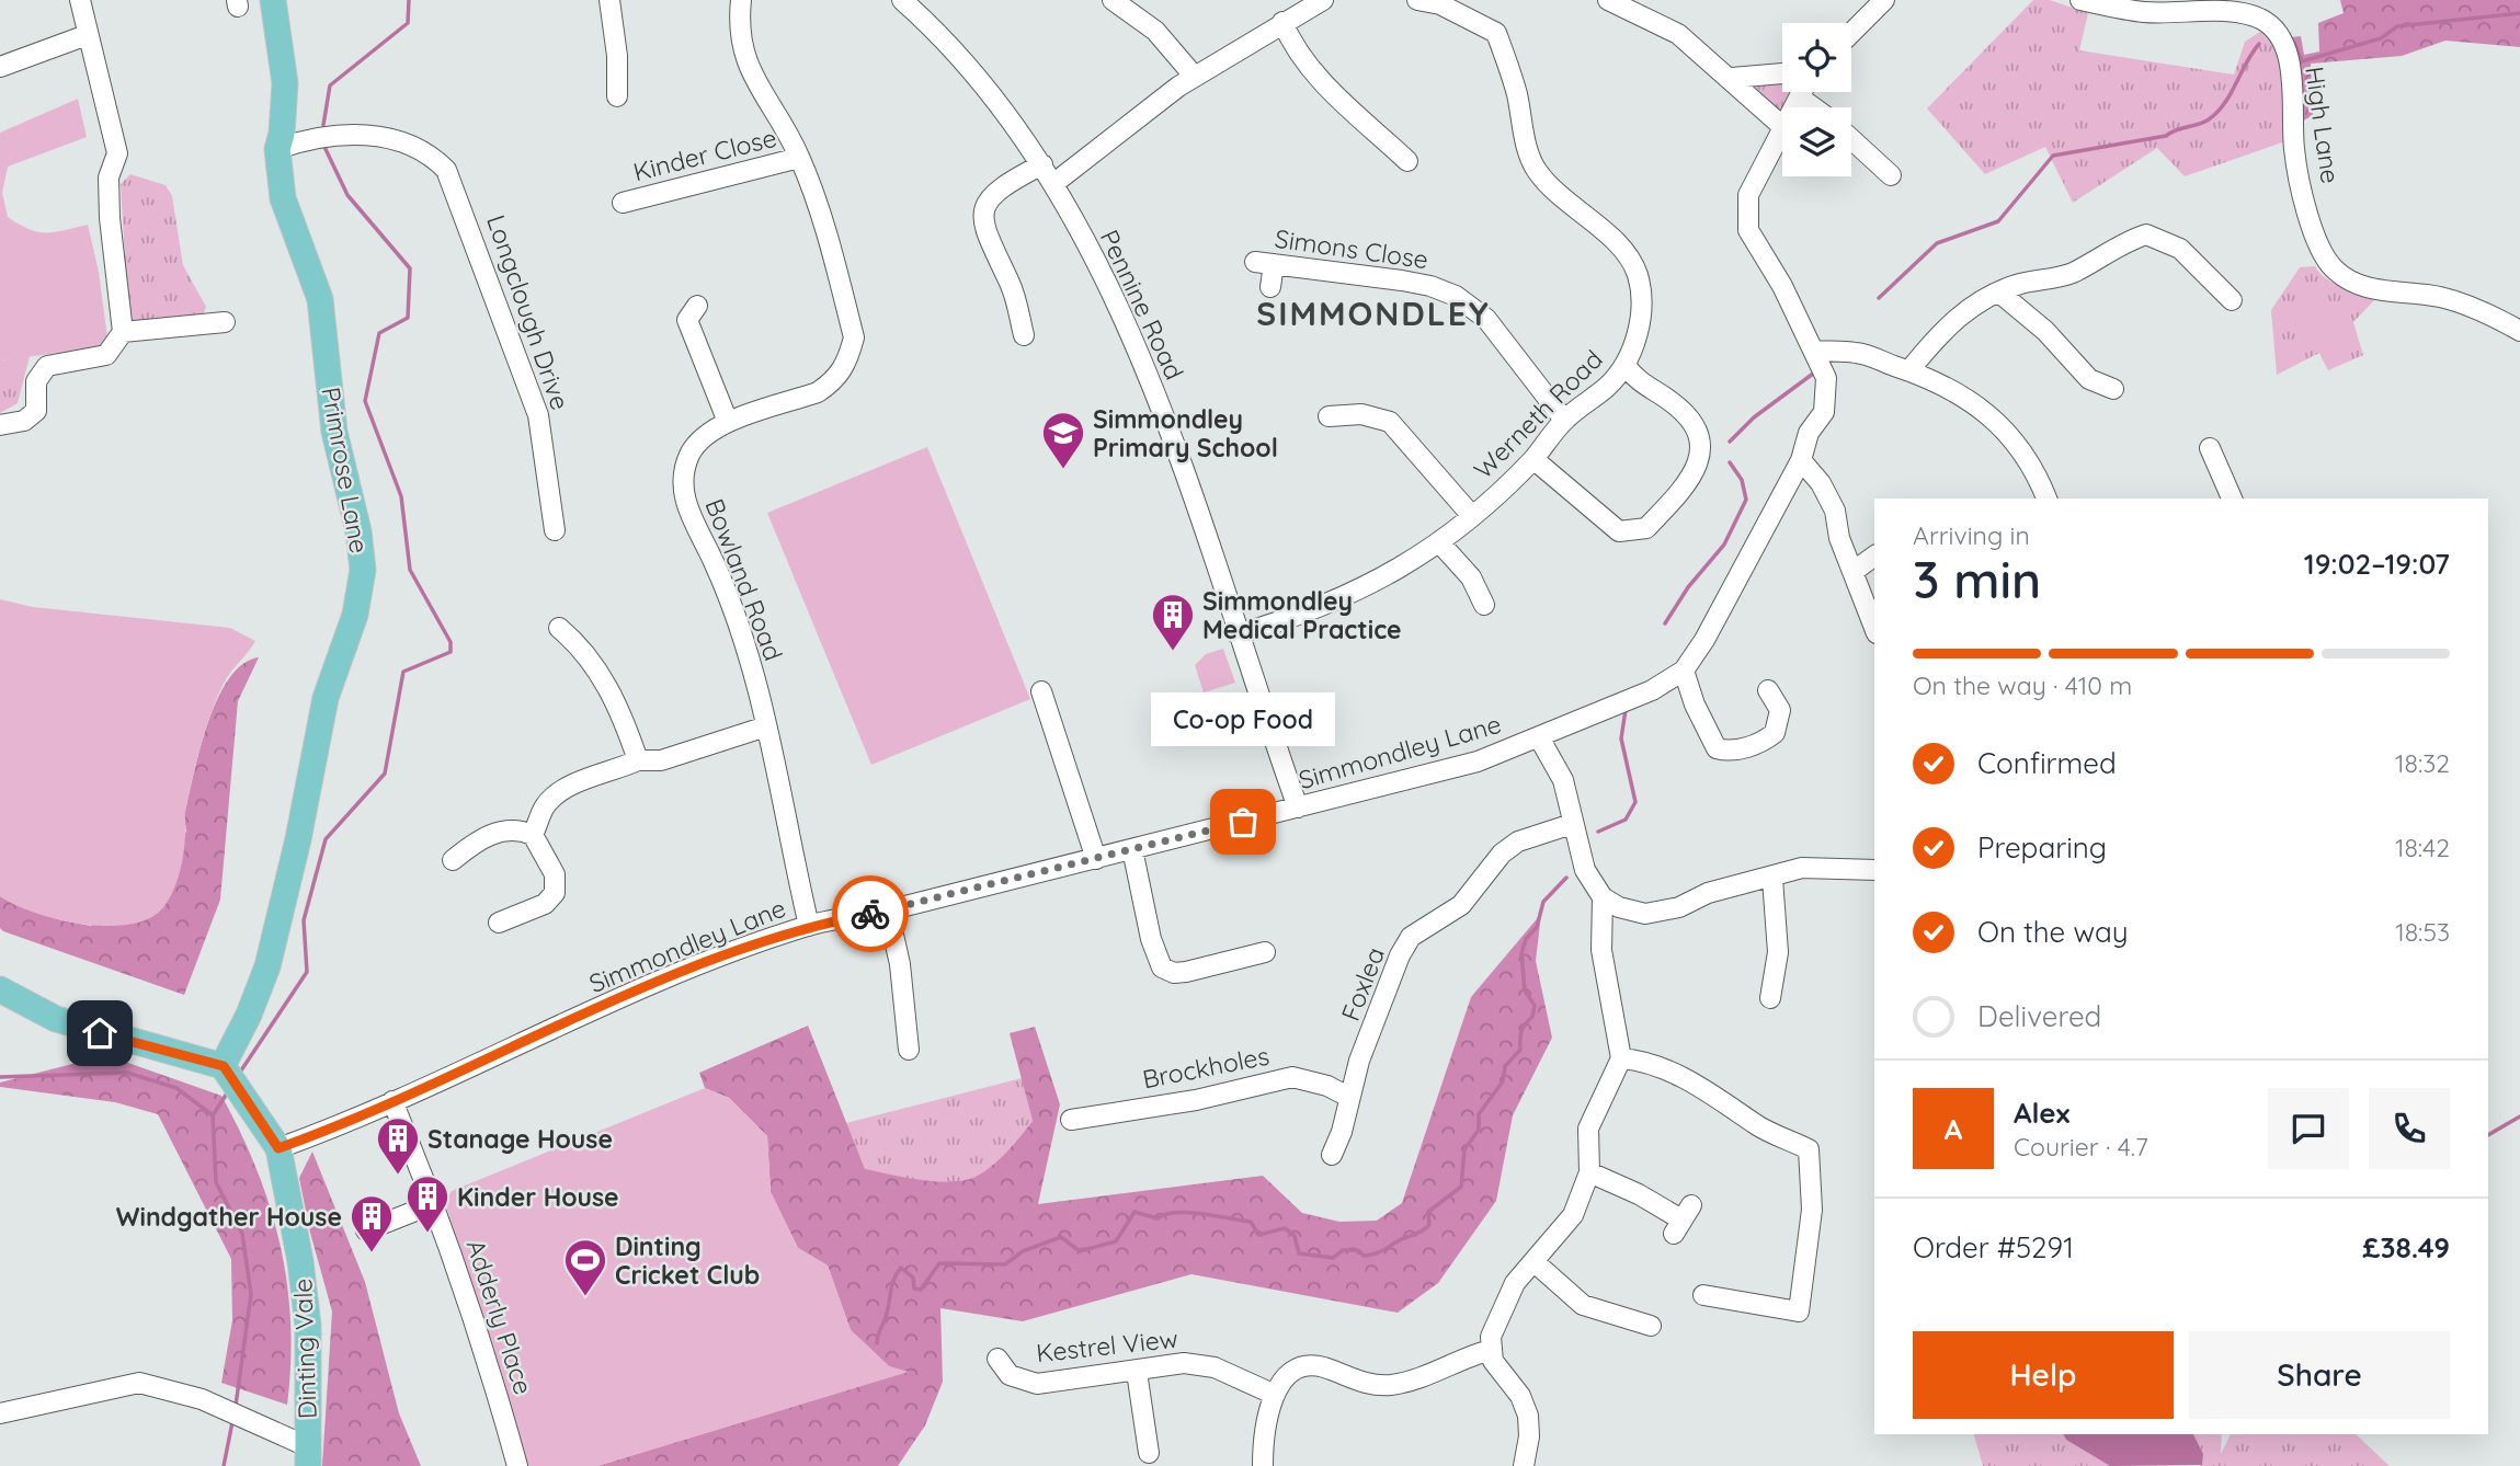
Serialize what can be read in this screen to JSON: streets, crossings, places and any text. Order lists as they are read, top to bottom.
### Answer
{
  "streets": {
    "main road": ["Primrose Lane", "Dinting Vale"],
    "street": [
      "High Lane",
      "Kinder Close",
      "Simons Close",
      "Pennine Road",
      "Longclough Drive",
      "Werneth Road",
      "Bowland Road",
      "Simmondley Lane",
      "Foxlea",
      "Brockholes",
      "Adderly Place",
      "Kestrel View"
    ]
  },
  "crossings": [
    ["Kinder Close", "Bowland Road"],
    ["Simons Close", "Werneth Road"],
    ["Pennine Road", "Werneth Road"],
    ["Pennine Road", "Simmondley Lane"],
    ["Longclough Drive", "Primrose Lane"],
    ["Primrose Lane", "Dinting Vale"],
    ["Bowland Road", "Simmondley Lane"],
    ["Simmondley Lane", "Adderly Place"],
    ["Simmondley Lane", "Dinting Vale"],
    ["Foxlea", "Brockholes"]
  ],
  "districts": ["SIMMONDLEY"],
  "places": {
    "school or university": ["Simmondley Primary School"],
    "building": [
      "Simmondley Medical Practice",
      "Stanage House",
      "Kinder House",
      "Windgather House"
    ],
    "other": ["Co-op Food"],
    "sports": ["Dinting Cricket Club"]
  },
  "page": {
    "heading": ["3 min", "Arriving in", "19:02–19:07"],
    "panel": [
      "Alex",
      "Courier · 4.7",
      "Order #5291",
      "£38.49"
    ],
    "bar": "On the way · 410 m",
    "bubble": "Co-op Food",
    "list": [
      ["Confirmed", "18:32"],
      ["Preparing", "18:42"],
      ["On the way", "18:53"],
      "Delivered"
    ],
    "round": "A",
    "buttons": ["Help", "Share"]
  }
}
